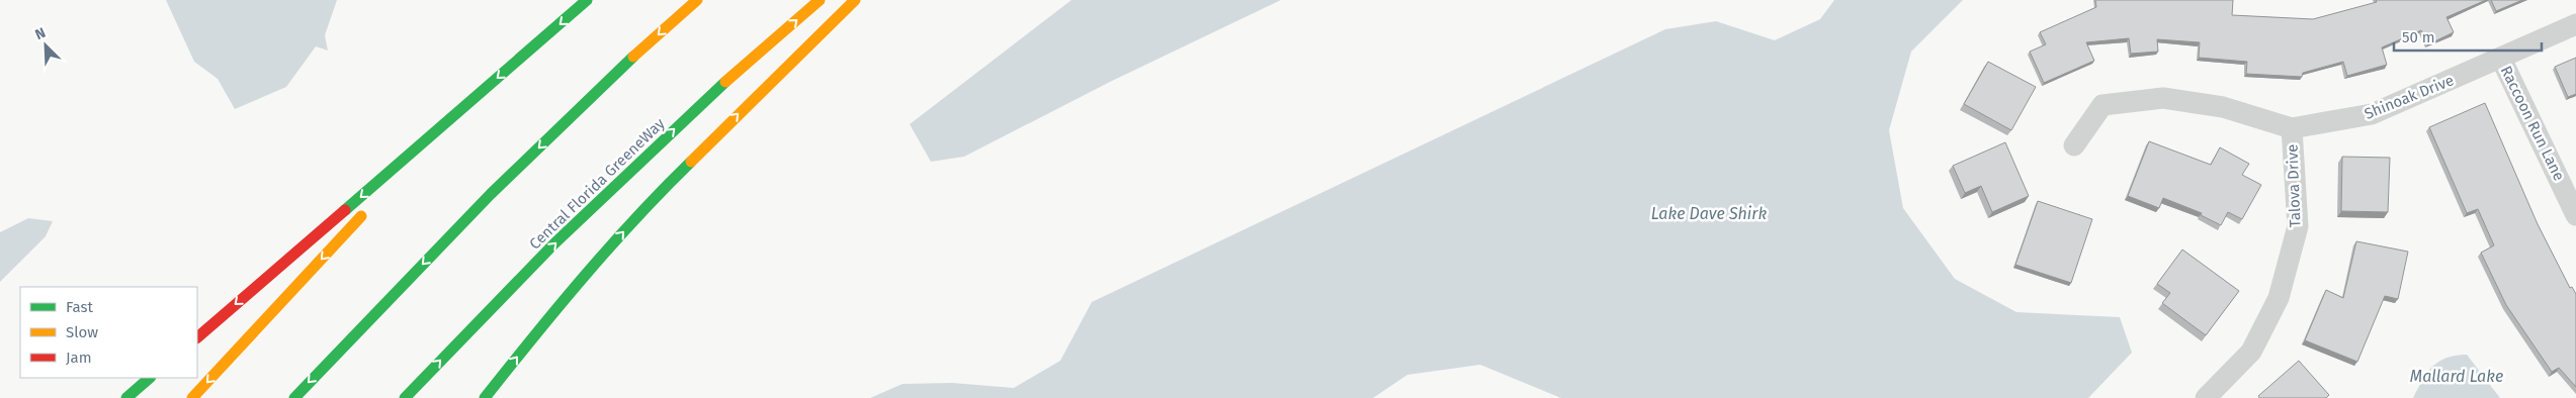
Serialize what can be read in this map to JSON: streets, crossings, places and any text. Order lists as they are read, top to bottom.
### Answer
{
  "streets": {
    "highway": ["Central Florida GreeneWay"],
    "street": ["Shinoak Drive", "Raccoon Run Lane", "Talova Drive"]
  },
  "crossings": [
    ["Shinoak Drive", "Raccoon Run Lane"],
    ["Shinoak Drive", "Talova Drive"]
  ],
  "water": ["Lake Dave Shirk", "Mallard Lake"],
  "legend": ["Fast", "Slow", "Jam"],
  "scale_bar": "50 m",
  "north": "top left"
}
